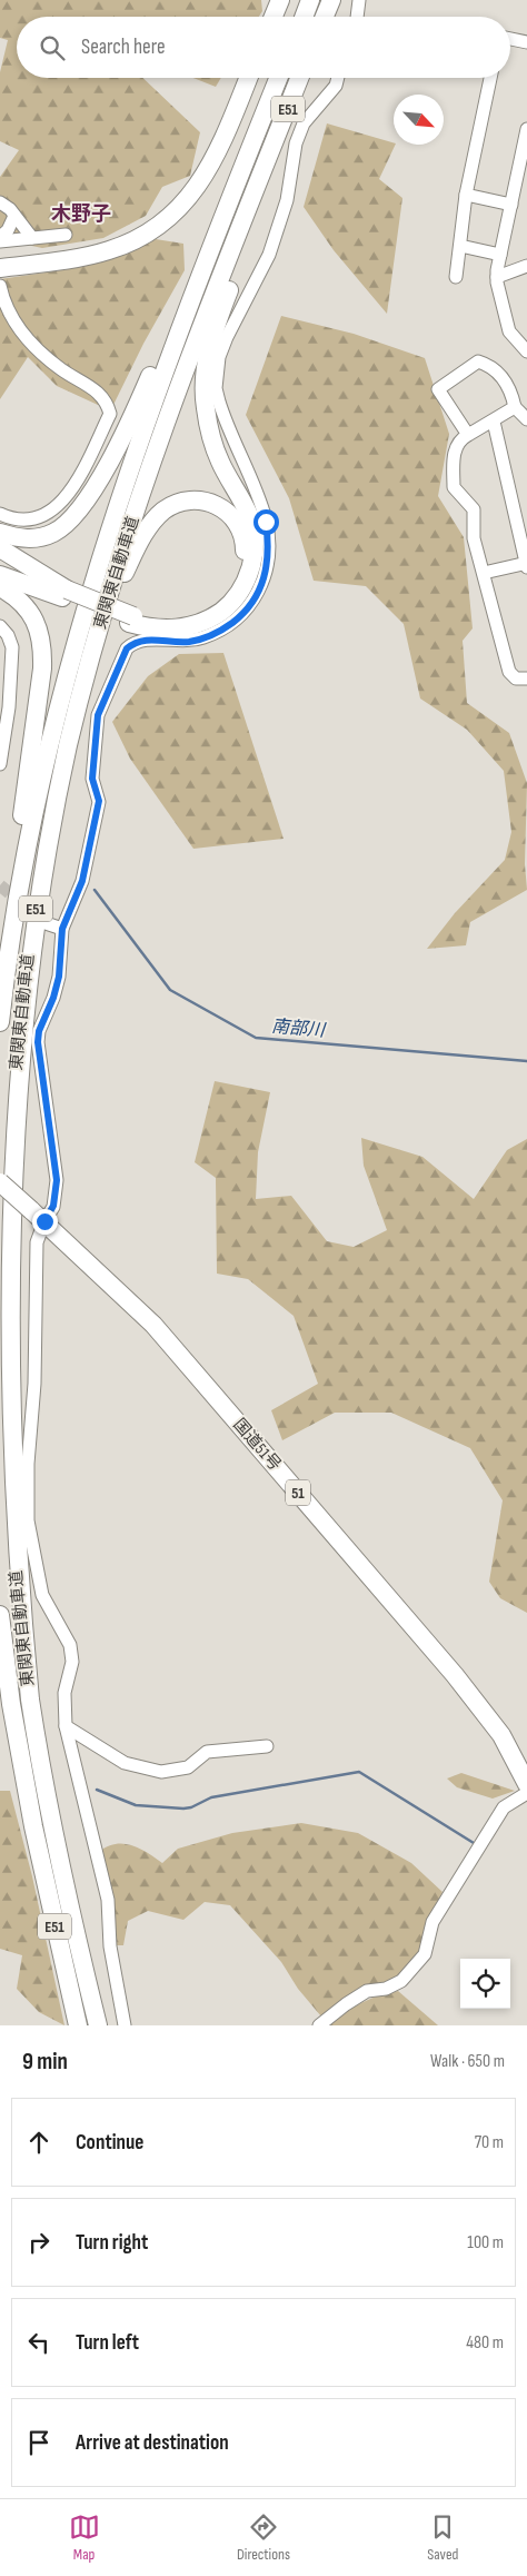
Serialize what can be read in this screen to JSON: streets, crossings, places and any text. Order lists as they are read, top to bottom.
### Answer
{
  "streets": {
    "highway": [
      "E51",
      "東関東自動車道",
      "国道51号",
      "51"
    ]
  },
  "districts": ["木野子"],
  "water": ["南部川"],
  "north": "bottom right",
  "page": {
    "search": "Search here",
    "heading": ["9 min", "Walk · 650 m"],
    "list": [
      ["Continue", "70 m"],
      ["Turn right", "100 m"],
      ["Turn left", "480 m"],
      "Arrive at destination"
    ],
    "nav": ["Map", "Directions", "Saved"]
  }
}
